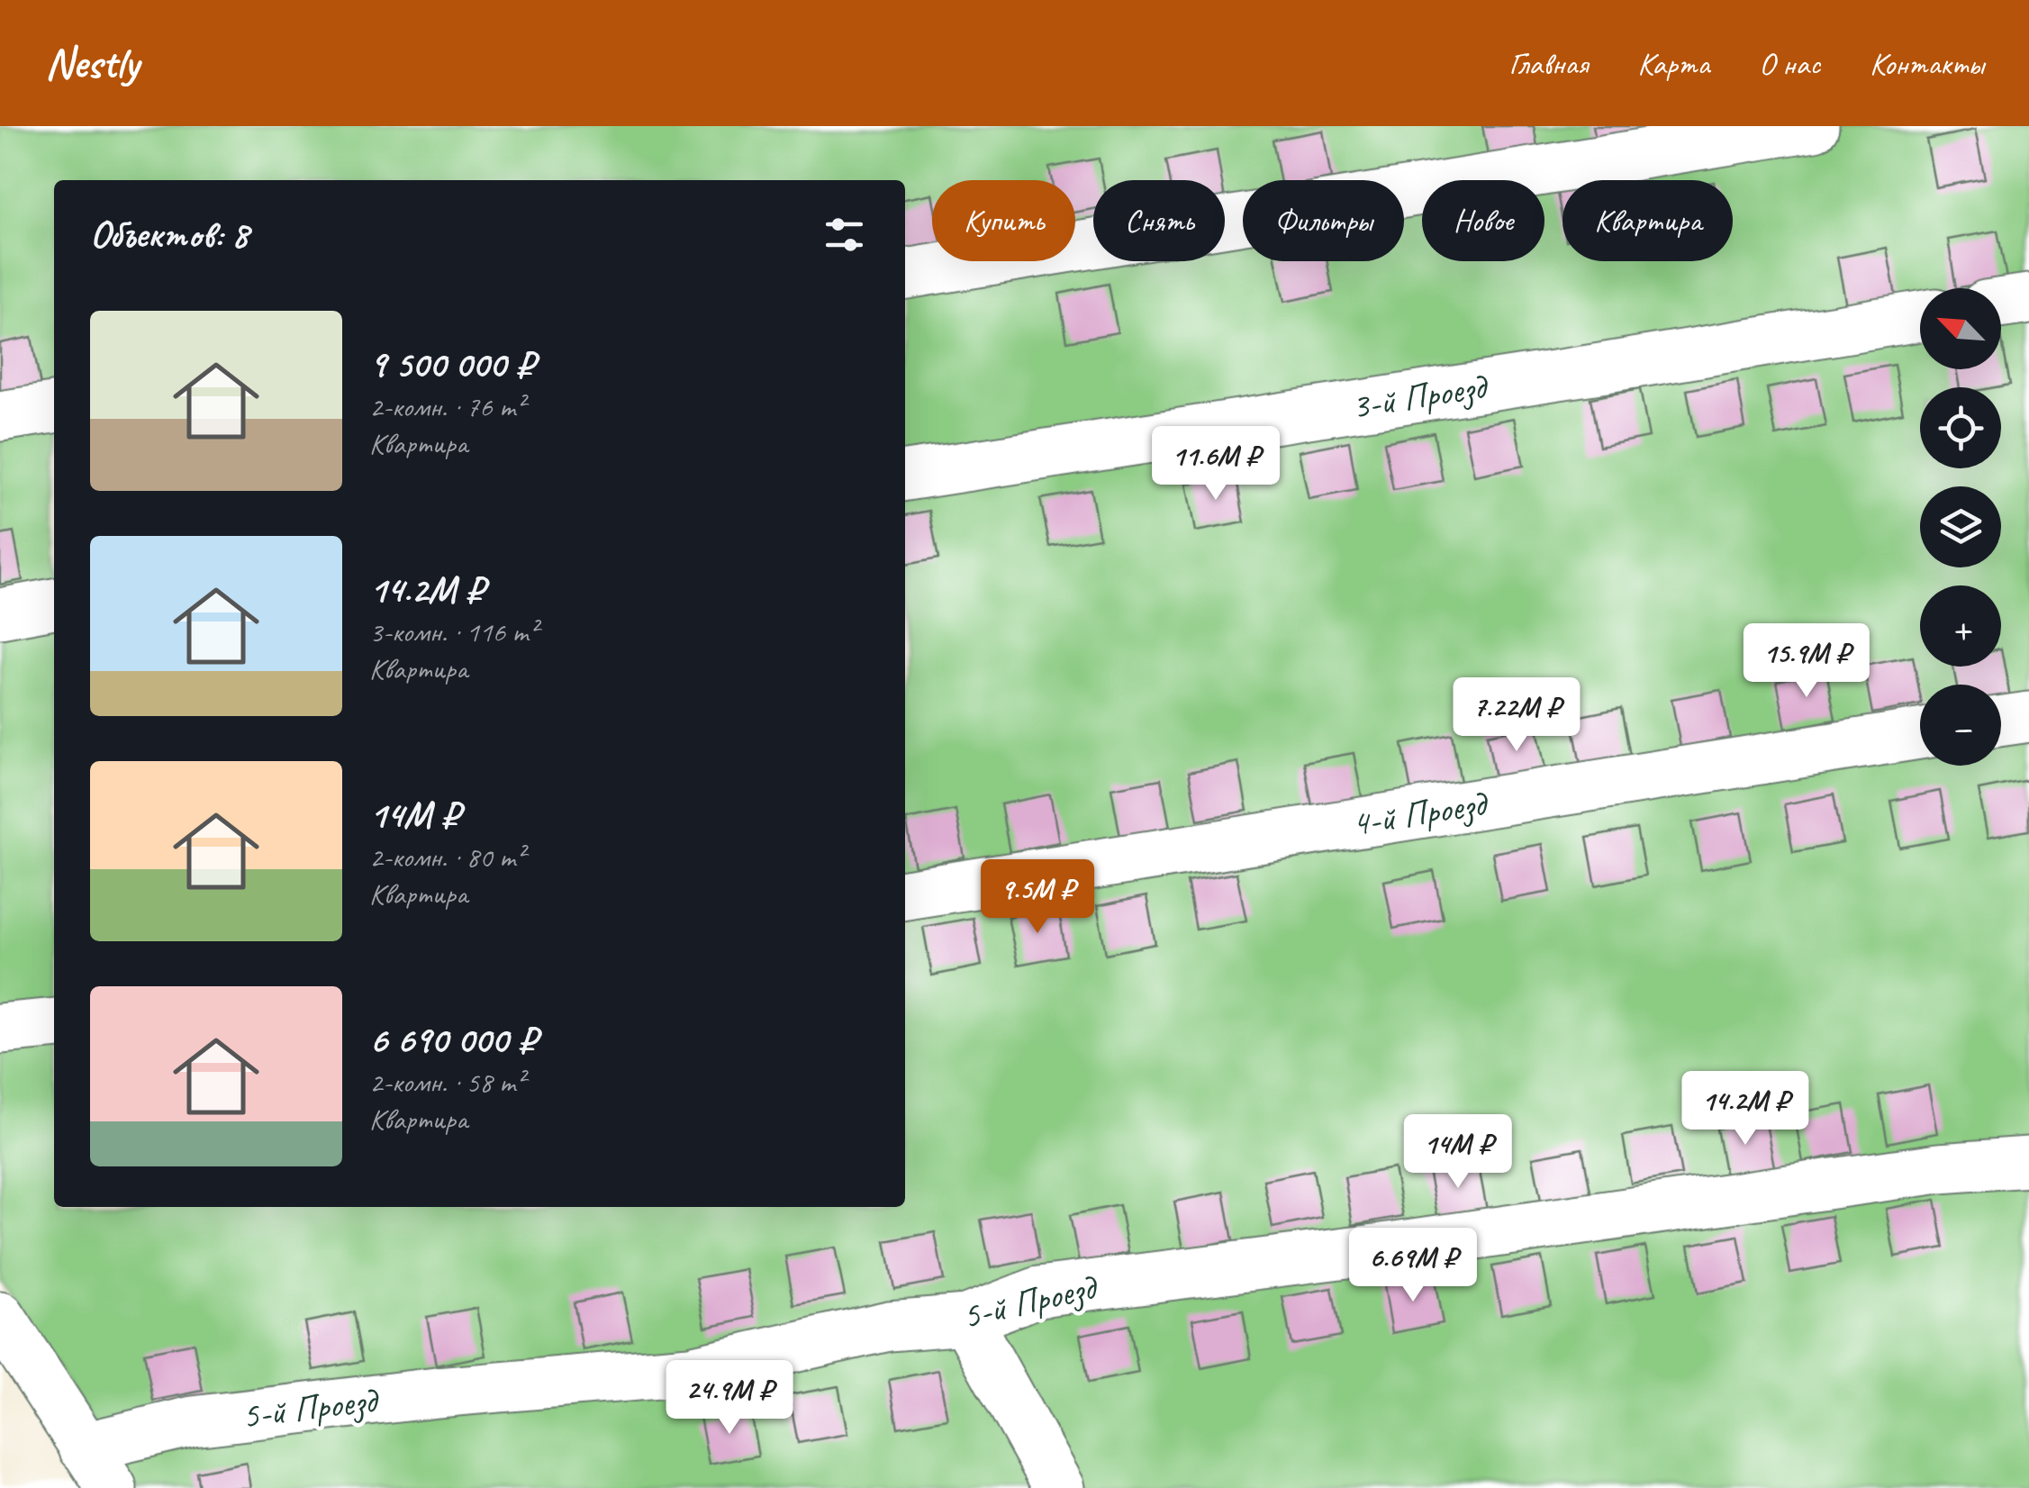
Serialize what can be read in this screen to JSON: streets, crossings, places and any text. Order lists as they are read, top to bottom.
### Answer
{
  "streets": {
    "street": ["3-й Проезд", "4-й Проезд", "5-й Проезд"]
  },
  "north": "top left",
  "page": {
    "header": "Nestly",
    "nav": [
      "Главная",
      "Карта",
      "О нас",
      "Контакты"
    ],
    "chip": [
      "Купить",
      "Снять",
      "Фильтры",
      "Новое",
      "Квартира"
    ],
    "heading": "Объектов: 8",
    "map_buttons": ["+", "−"],
    "list": [
      {
        "name": "9 500 000 ₽",
        "note": "2-комн. · 76 m² · Квартира"
      },
      {
        "name": "14.2M ₽",
        "note": "3-комн. · 116 m² · Квартира"
      },
      {
        "name": "14M ₽",
        "note": "2-комн. · 80 m² · Квартира"
      },
      {
        "name": "6 690 000 ₽",
        "note": "2-комн. · 58 m² · Квартира"
      }
    ],
    "price": [
      "11.6M ₽",
      "15.9M ₽",
      "7.22M ₽",
      "9.5M ₽",
      "14.2M ₽",
      "14M ₽",
      "6.69M ₽",
      "24.9M ₽"
    ]
  }
}
